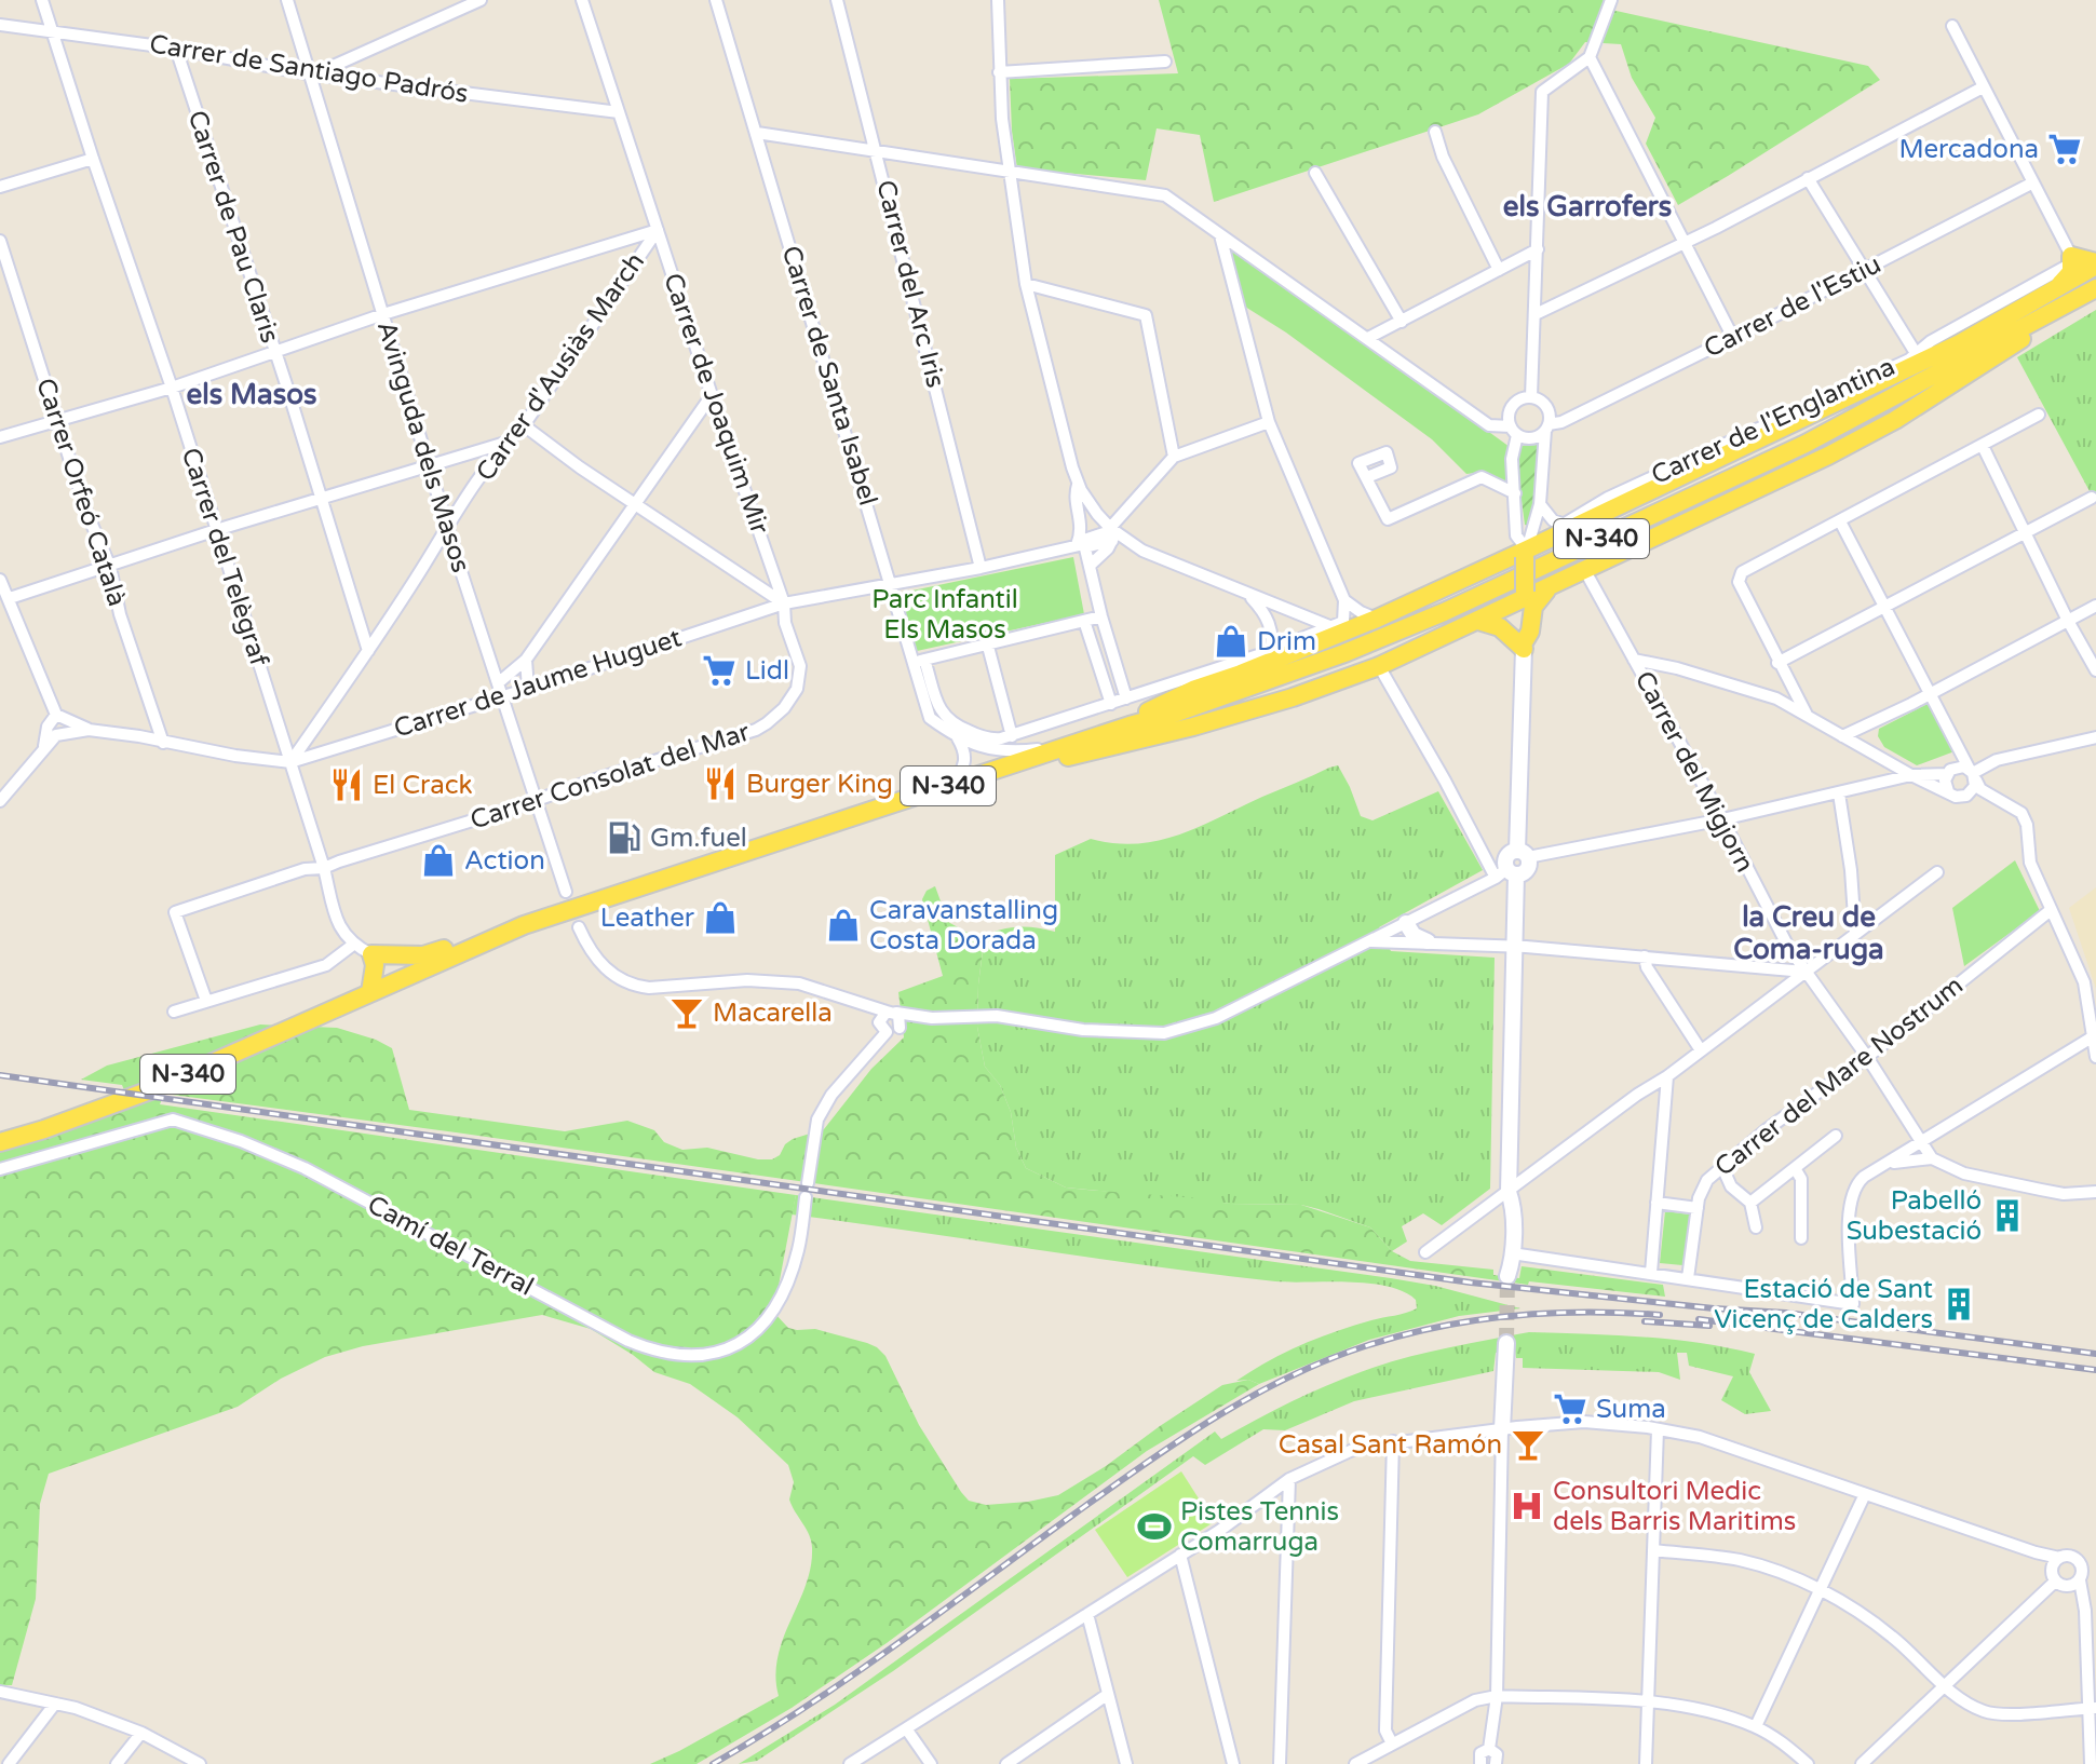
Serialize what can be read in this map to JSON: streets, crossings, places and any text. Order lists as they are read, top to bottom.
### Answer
{
  "streets": {
    "main road": ["N-340"],
    "street": [
      "Carrer de Santiago Padrós",
      "Carrer de Pau Claris",
      "Carrer del Arc Iris",
      "Carrer de l'Estiu",
      "Carrer d'Ausiàs March",
      "Carrer de Santa Isabel",
      "Carrer de Joaquim Mir",
      "Carrer de l'Englantina",
      "Avinguda dels Masos",
      "Carrer Orfeó Català",
      "Carrer del Telègraf",
      "Carrer de Jaume Huguet",
      "Carrer del Migjorn",
      "Carrer Consolat del Mar",
      "Carrer del Mare Nostrum",
      "Camí del Terral"
    ]
  },
  "crossings": [
    ["Carrer de Santiago Padrós", "Carrer de Pau Claris"],
    ["Carrer de Santiago Padrós", "Carrer de Joaquim Mir"],
    ["Carrer de Santiago Padrós", "Avinguda dels Masos"],
    ["Carrer de Santiago Padrós", "Carrer del Telègraf"],
    ["Carrer de Pau Claris", "Carrer d'Ausiàs March"],
    ["Carrer del Arc Iris", "Carrer de Jaume Huguet"],
    ["Carrer d'Ausiàs March", "Carrer de Joaquim Mir"],
    ["Carrer d'Ausiàs March", "Avinguda dels Masos"],
    ["Carrer d'Ausiàs March", "Carrer del Telègraf"],
    ["Carrer d'Ausiàs March", "Carrer de Jaume Huguet"],
    ["Carrer de Santa Isabel", "N-340"],
    ["Carrer de Santa Isabel", "Carrer de Jaume Huguet"],
    ["Carrer de Joaquim Mir", "Carrer de Jaume Huguet"],
    ["Carrer de Joaquim Mir", "Carrer Consolat del Mar"],
    ["Avinguda dels Masos", "Carrer de Jaume Huguet"],
    ["Avinguda dels Masos", "Carrer Consolat del Mar"],
    ["Carrer del Telègraf", "Carrer de Jaume Huguet"],
    ["Carrer del Telègraf", "Carrer Consolat del Mar"],
    ["Carrer de Jaume Huguet", "Carrer Consolat del Mar"],
    ["Carrer del Migjorn", "Carrer del Mare Nostrum"]
  ],
  "districts": ["els Garrofers", "els Masos", "la Creu de Coma-ruga"],
  "parks": ["Parc Infantil Els Masos"],
  "places": {
    "supermarket": ["Mercadona", "Lidl", "Suma"],
    "shop": [
      "Drim",
      "Action",
      "Leather",
      "Caravanstalling Costa Dorada"
    ],
    "restaurant": ["Burger King", "El Crack"],
    "fuel station": ["Gm.fuel"],
    "bar": ["Macarella", "Casal Sant Ramón"],
    "building": ["Pabelló Subestació", "Estació de Sant Vicenç de Calders"],
    "hospital": ["Consultori Medic dels Barris Maritims"],
    "sports": ["Pistes Tennis Comarruga"]
  }
}
